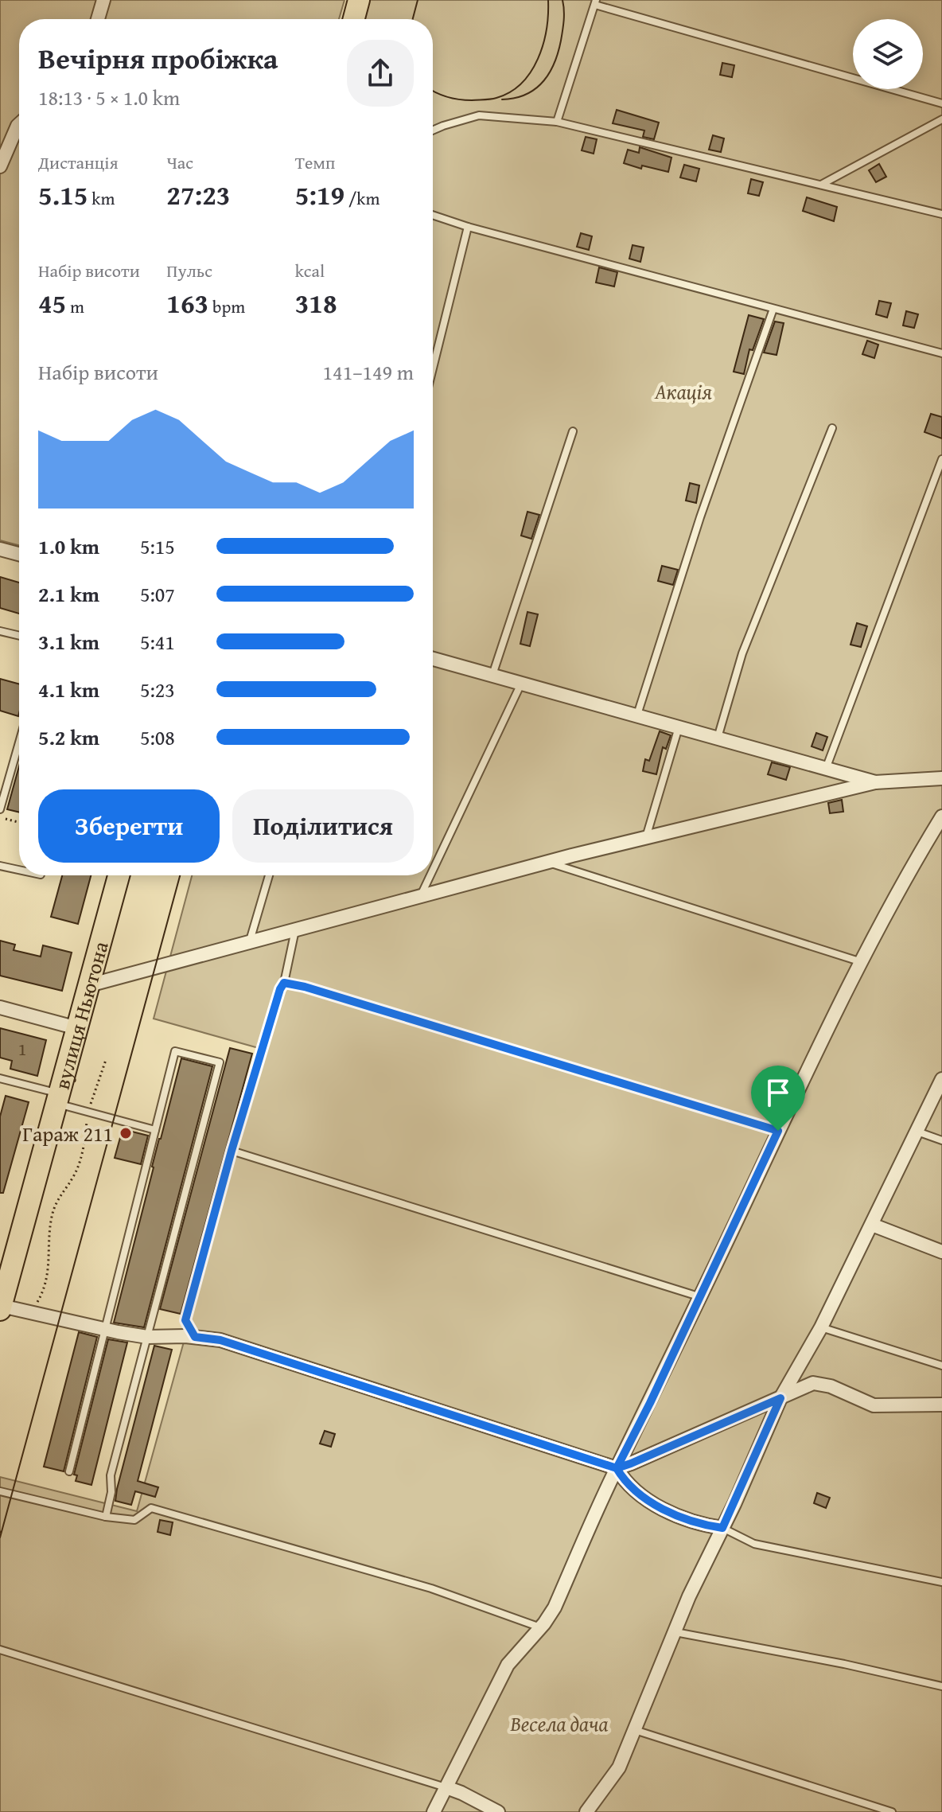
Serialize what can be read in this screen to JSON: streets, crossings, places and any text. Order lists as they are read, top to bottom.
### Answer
{
  "streets": {
    "main road": ["вулиця Ньютона"]
  },
  "parks": ["Акація", "Весела дача"],
  "places": ["Гараж 211"],
  "house_numbers": ["1"],
  "page": {
    "heading": ["Вечірня пробіжка", "18:13 · 5 × 1.0 km"],
    "stats": [
      ["Дистанція", "5.15 km"],
      ["Час", "27:23"],
      ["Темп", "5:19 /km"],
      ["Набір висоти", "45 m"],
      ["Пульс", "163 bpm"],
      ["kcal", "318"]
    ],
    "chart": ["Набір висоти", "141–149 m"],
    "list": [
      {
        "name": "1.0 km",
        "note": "5:15"
      },
      {
        "name": "2.1 km",
        "note": "5:07"
      },
      {
        "name": "3.1 km",
        "note": "5:41"
      },
      {
        "name": "4.1 km",
        "note": "5:23"
      },
      {
        "name": "5.2 km",
        "note": "5:08"
      }
    ],
    "buttons": ["Зберегти", "Поділитися"]
  }
}
